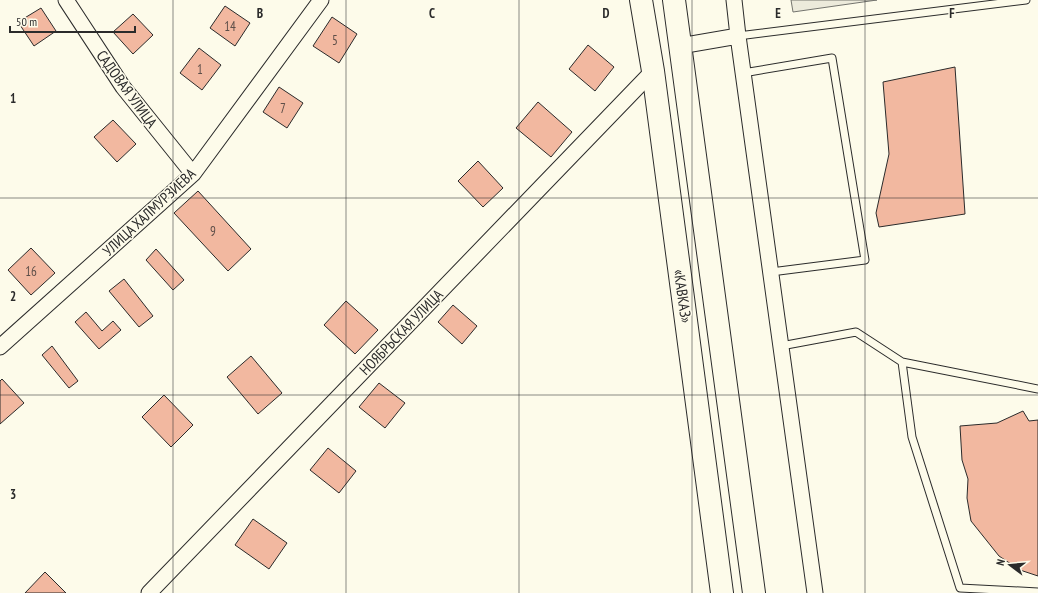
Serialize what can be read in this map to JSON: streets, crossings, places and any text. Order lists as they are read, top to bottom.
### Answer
{
  "streets": {
    "highway": ["«КАВКАЗ»"],
    "street": ["САДОВАЯ УЛИЦА", "УЛИЦА ХАЛМУРЗИЕВА", "НОЯБРЬСКАЯ УЛИЦА"]
  },
  "crossings": [
    ["САДОВАЯ УЛИЦА", "УЛИЦА ХАЛМУРЗИЕВА"],
    ["«КАВКАЗ»", "НОЯБРЬСКАЯ УЛИЦА"]
  ],
  "house_numbers": [
    "14",
    "5",
    "1",
    "7",
    "9",
    "16"
  ],
  "scale_bar": "50 m",
  "north": "left",
  "grid": {
    "columns": [
      "B",
      "C",
      "D",
      "E",
      "F"
    ],
    "rows": ["1", "2", "3"]
  }
}
